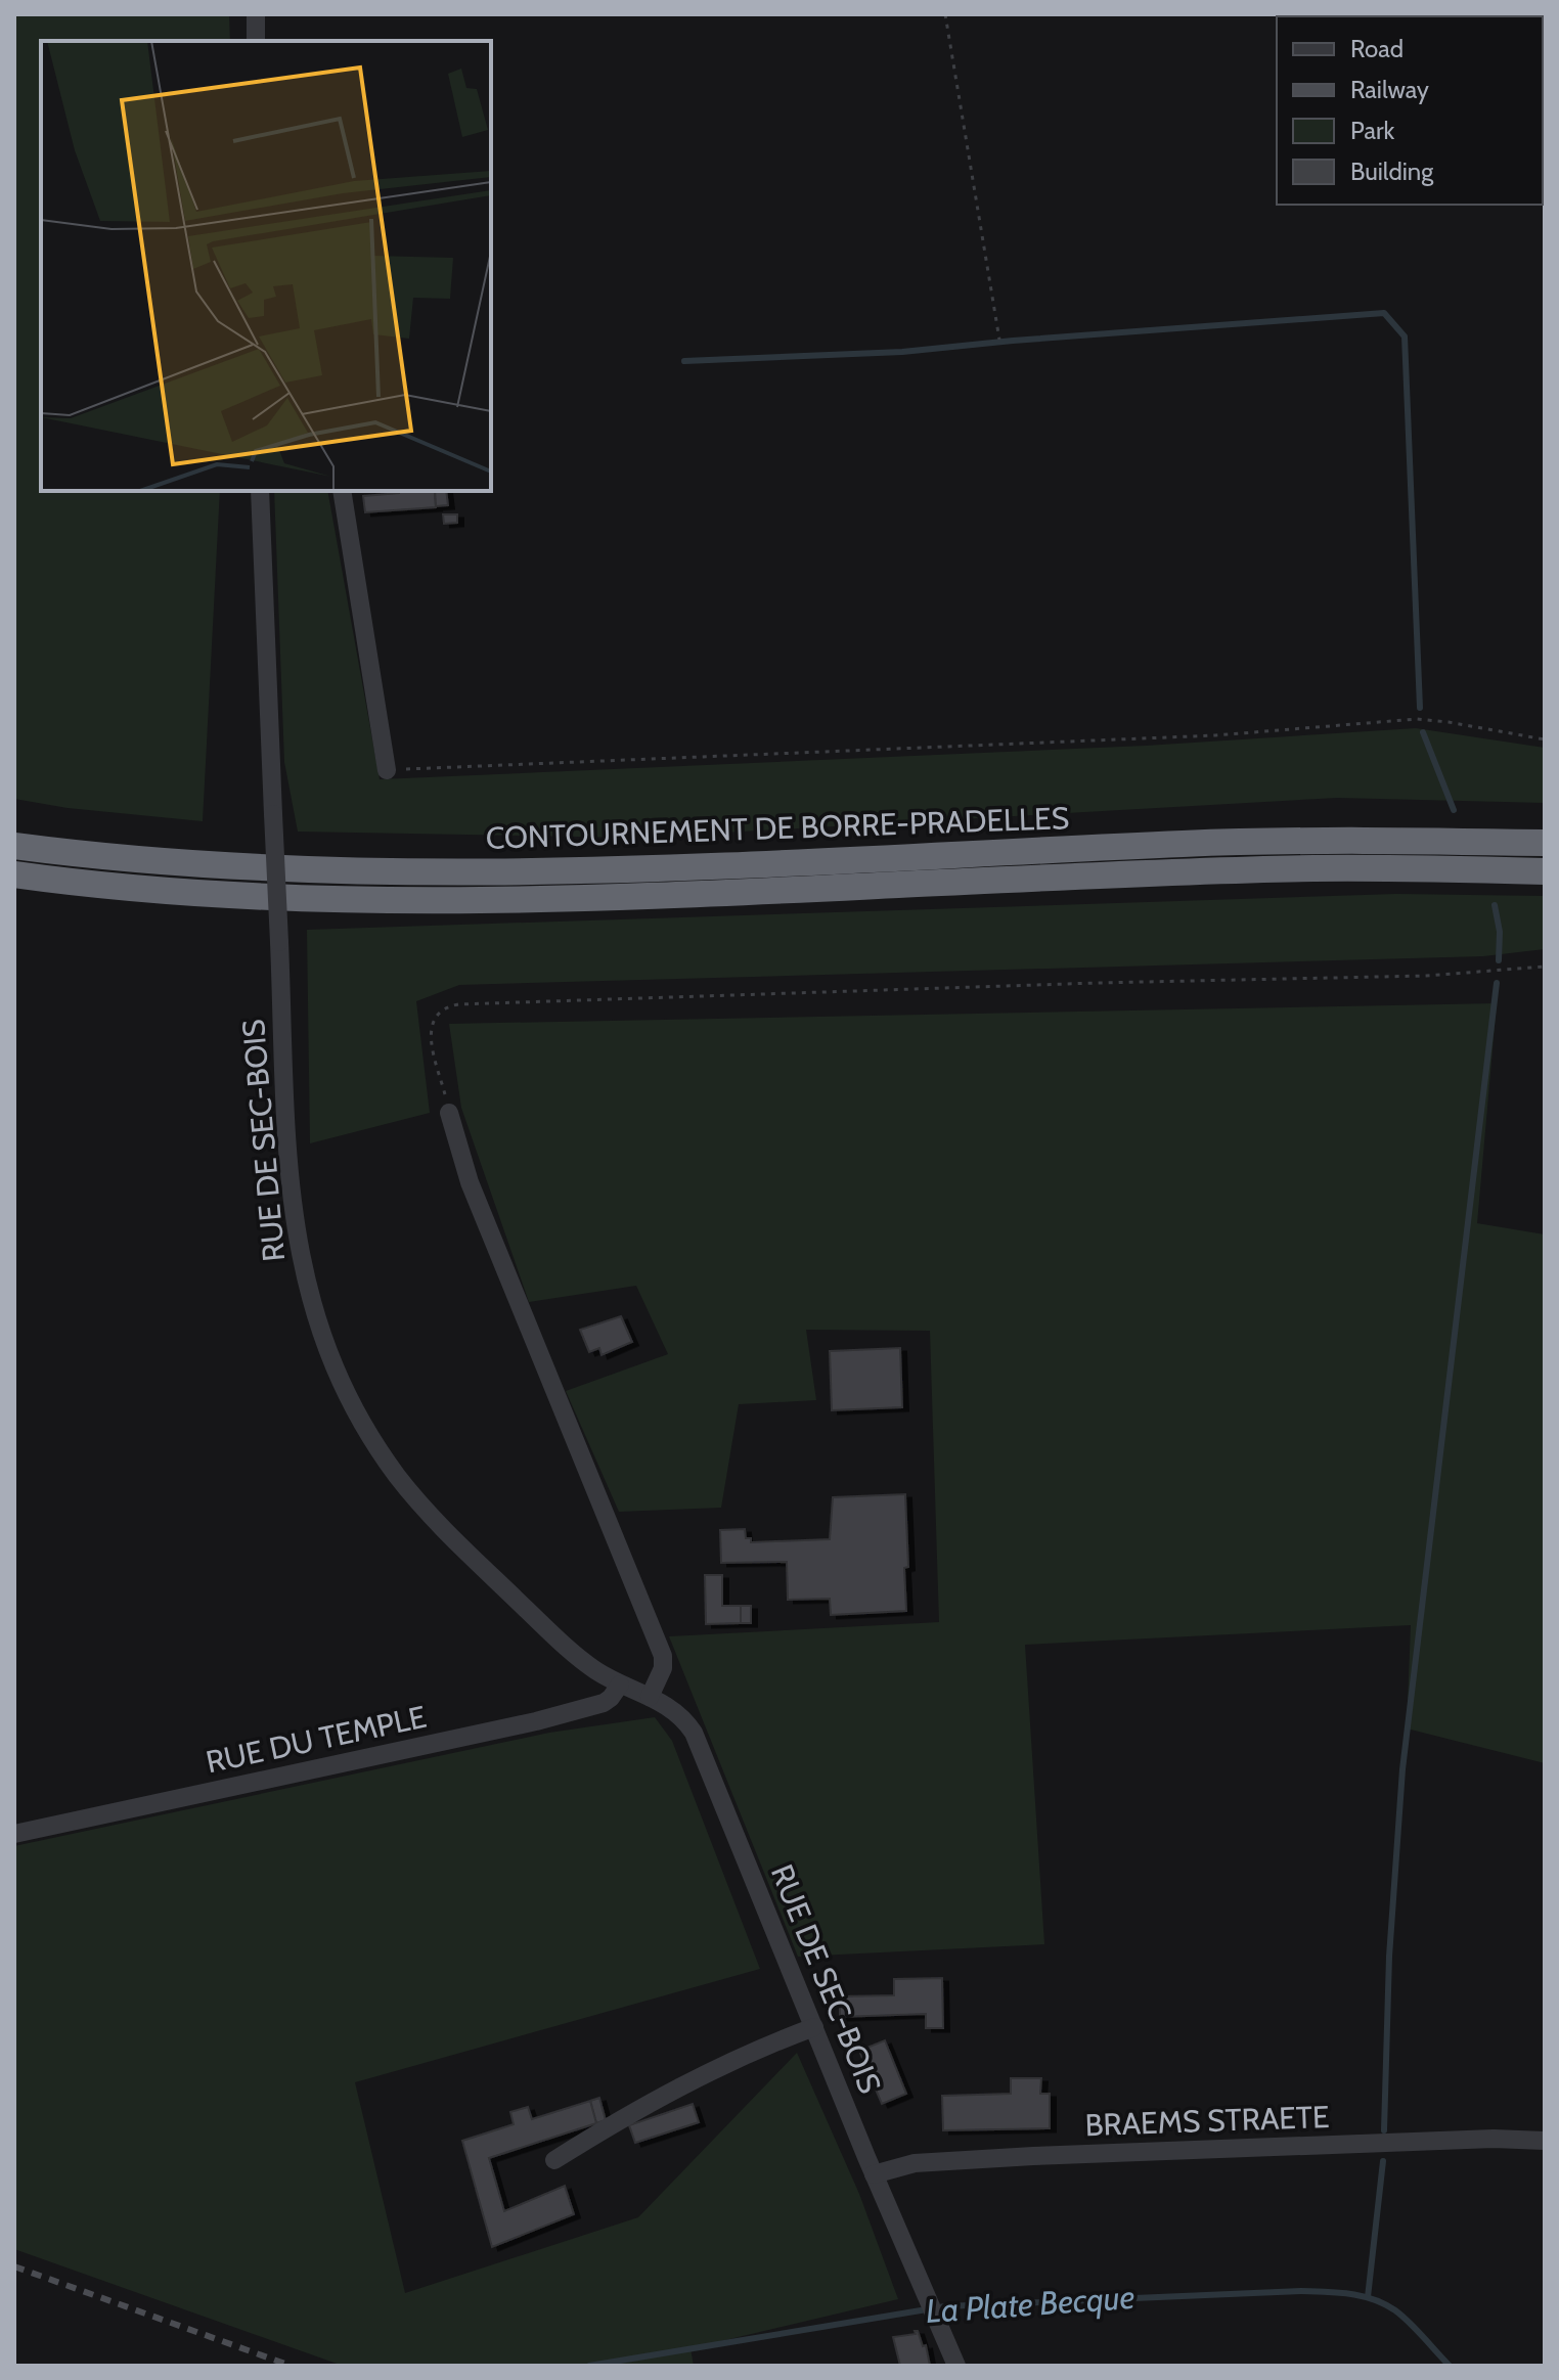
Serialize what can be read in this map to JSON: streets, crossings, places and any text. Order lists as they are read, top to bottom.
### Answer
{
  "streets": {
    "highway": ["CONTOURNEMENT DE BORRE-PRADELLES"],
    "street": ["RUE DE SEC-BOIS", "RUE DU TEMPLE", "BRAEMS STRAETE"]
  },
  "crossings": [
    ["RUE DE SEC-BOIS", "RUE DU TEMPLE"],
    ["RUE DE SEC-BOIS", "BRAEMS STRAETE"]
  ],
  "water": ["La Plate Becque"],
  "legend": [
    "Road",
    "Railway",
    "Park",
    "Building"
  ]
}
